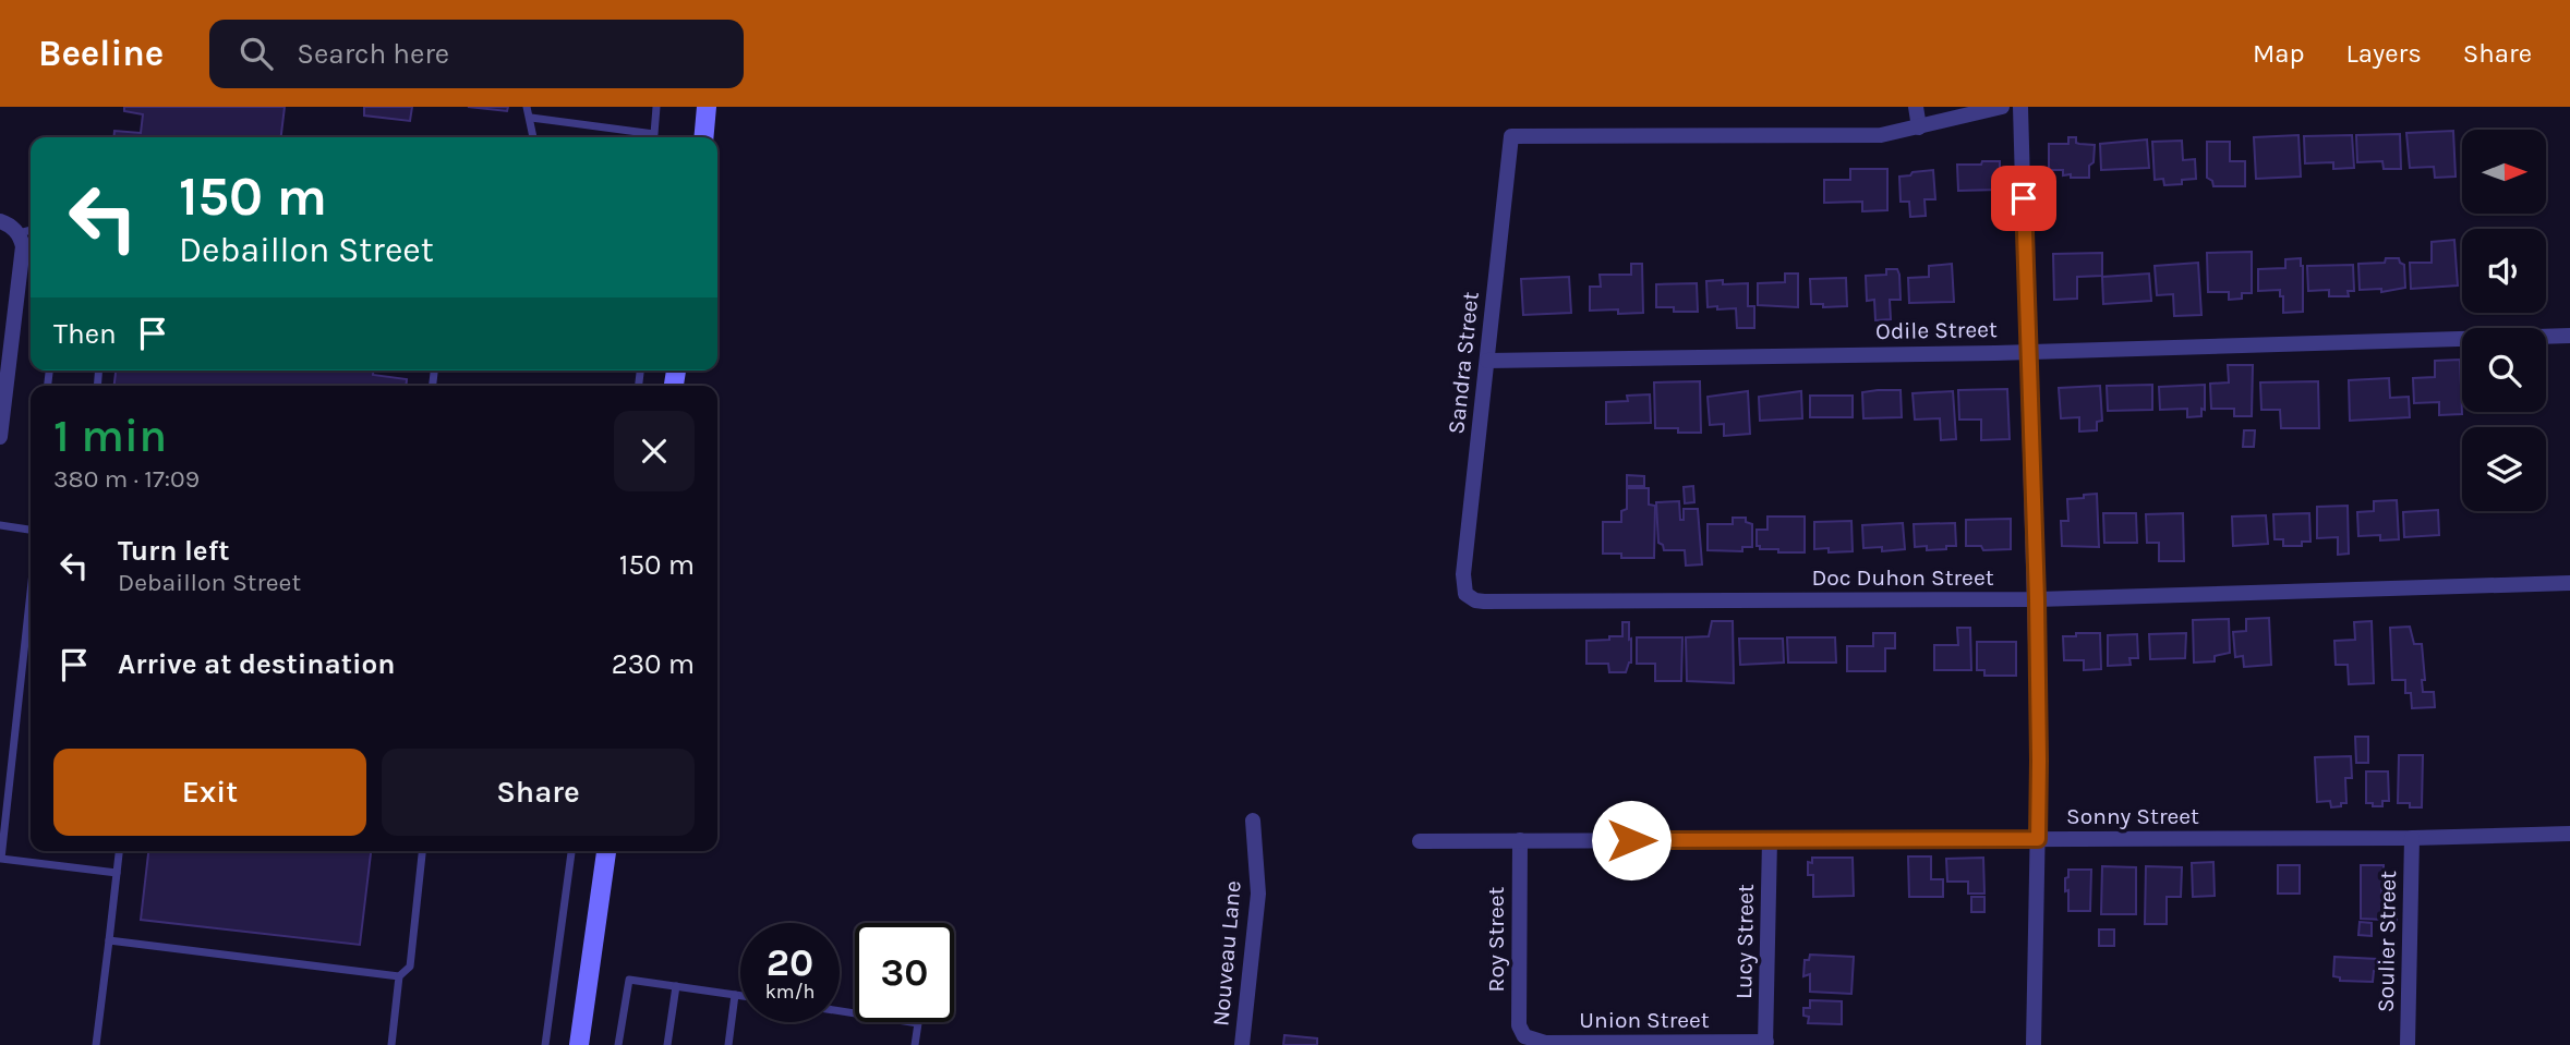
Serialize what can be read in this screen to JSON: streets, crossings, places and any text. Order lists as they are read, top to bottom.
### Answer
{
  "streets": {
    "street": [
      "Odile Street",
      "Sandra Street",
      "Doc Duhon Street",
      "Sonny Street",
      "Roy Street",
      "Lucy Street",
      "Soulier Street",
      "Nouveau Lane",
      "Union Street"
    ]
  },
  "crossings": [
    ["Odile Street", "Sandra Street"],
    ["Sandra Street", "Doc Duhon Street"],
    ["Sonny Street", "Roy Street"],
    ["Sonny Street", "Lucy Street"],
    ["Sonny Street", "Soulier Street"],
    ["Roy Street", "Union Street"],
    ["Lucy Street", "Union Street"]
  ],
  "north": "right",
  "page": {
    "header": "Beeline",
    "search": "Search here",
    "nav": ["Map", "Layers", "Share"],
    "turn": ["150 m", "Debaillon Street"],
    "then": "Then",
    "heading": ["1 min", "380 m · 17:09"],
    "list": [
      {
        "name": "Turn left",
        "note": "Debaillon Street",
        "value": "150 m"
      },
      {
        "name": "Arrive at destination",
        "value": "230 m"
      }
    ],
    "buttons": ["Exit", "Share"],
    "speed": "20 km/h",
    "limit": "30"
  }
}
